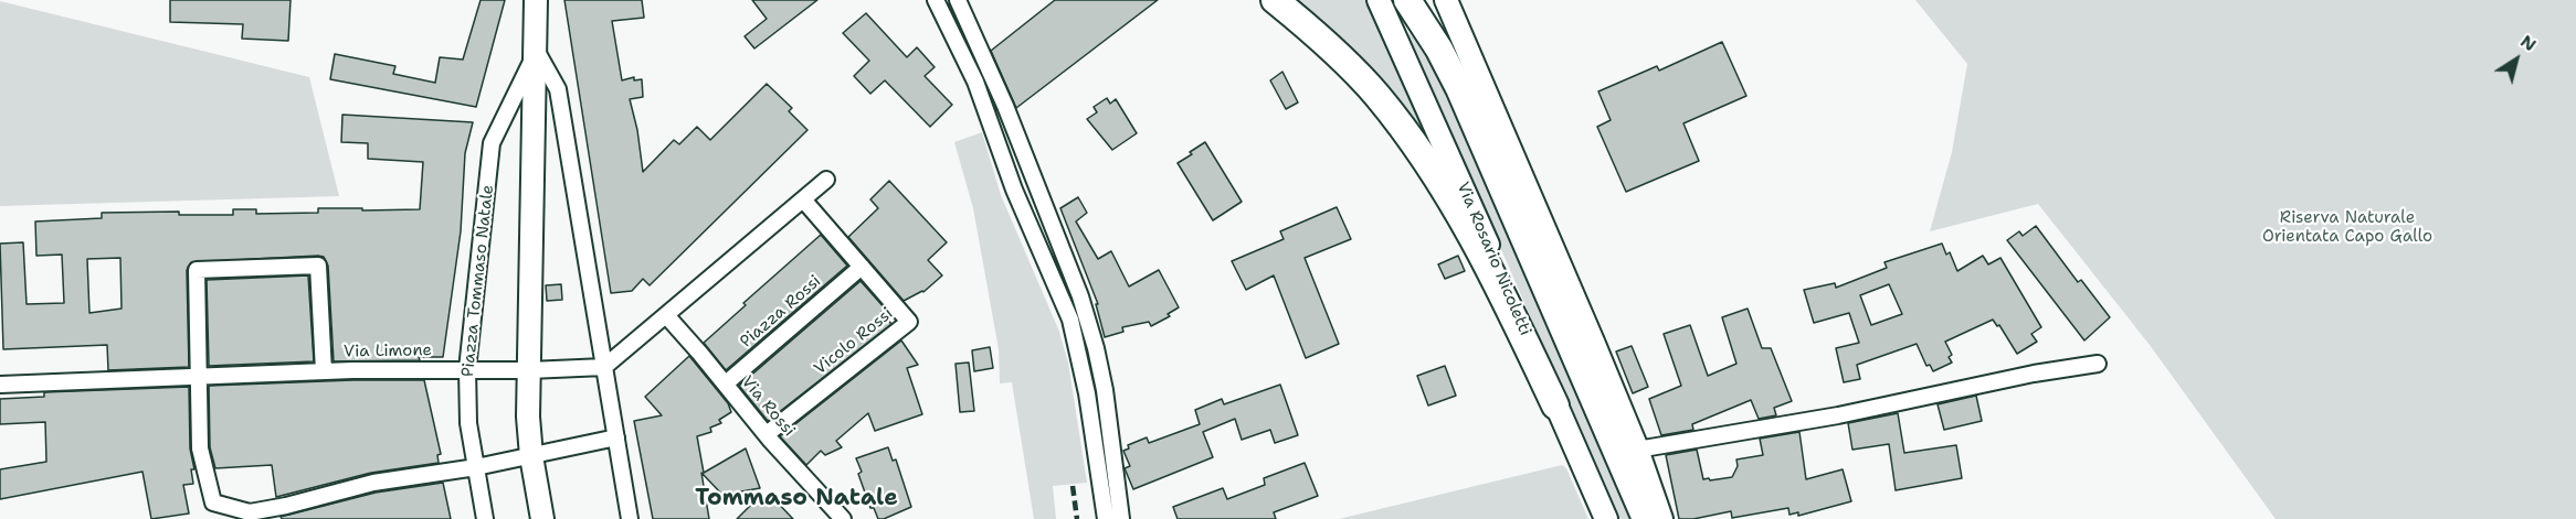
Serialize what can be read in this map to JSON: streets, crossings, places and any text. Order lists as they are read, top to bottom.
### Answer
{
  "streets": {
    "main road": ["Via Rosario Nicoletti"],
    "street": [
      "Piazza Tommaso Natale",
      "Piazza Rossi",
      "Vicolo Rossi",
      "Via Limone",
      "Via Rossi"
    ]
  },
  "crossings": [
    ["Piazza Tommaso Natale", "Via Limone"],
    ["Piazza Rossi", "Vicolo Rossi"],
    ["Piazza Rossi", "Via Rossi"],
    ["Vicolo Rossi", "Via Rossi"]
  ],
  "districts": ["Tommaso Natale"],
  "parks": ["Riserva Naturale Orientata Capo Gallo"],
  "north": "top right"
}
